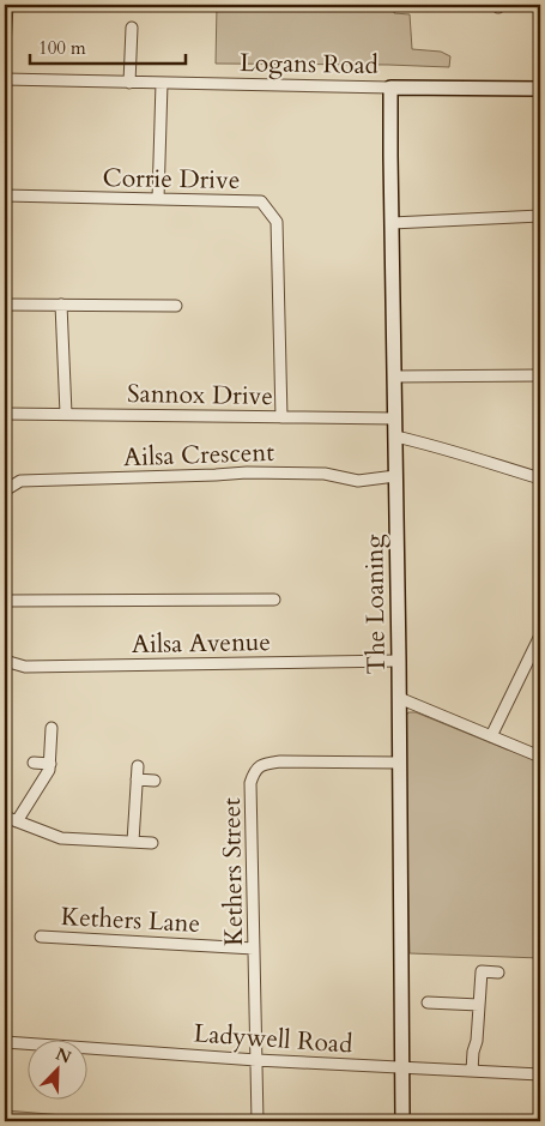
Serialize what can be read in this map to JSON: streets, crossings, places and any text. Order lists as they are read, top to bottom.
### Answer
{
  "streets": {
    "street": [
      "Logans Road",
      "Corrie Drive",
      "Sannox Drive",
      "Ailsa Crescent",
      "The Loaning",
      "Ailsa Avenue",
      "Kethers Street",
      "Kethers Lane",
      "Ladywell Road"
    ]
  },
  "crossings": [
    ["Logans Road", "The Loaning"],
    ["Corrie Drive", "Sannox Drive"],
    ["Sannox Drive", "The Loaning"],
    ["Ailsa Crescent", "The Loaning"],
    ["The Loaning", "Ailsa Avenue"],
    ["The Loaning", "Kethers Street"],
    ["The Loaning", "Ladywell Road"],
    ["Kethers Street", "Kethers Lane"],
    ["Kethers Street", "Ladywell Road"]
  ],
  "scale_bar": "100 m",
  "north": "top right"
}
